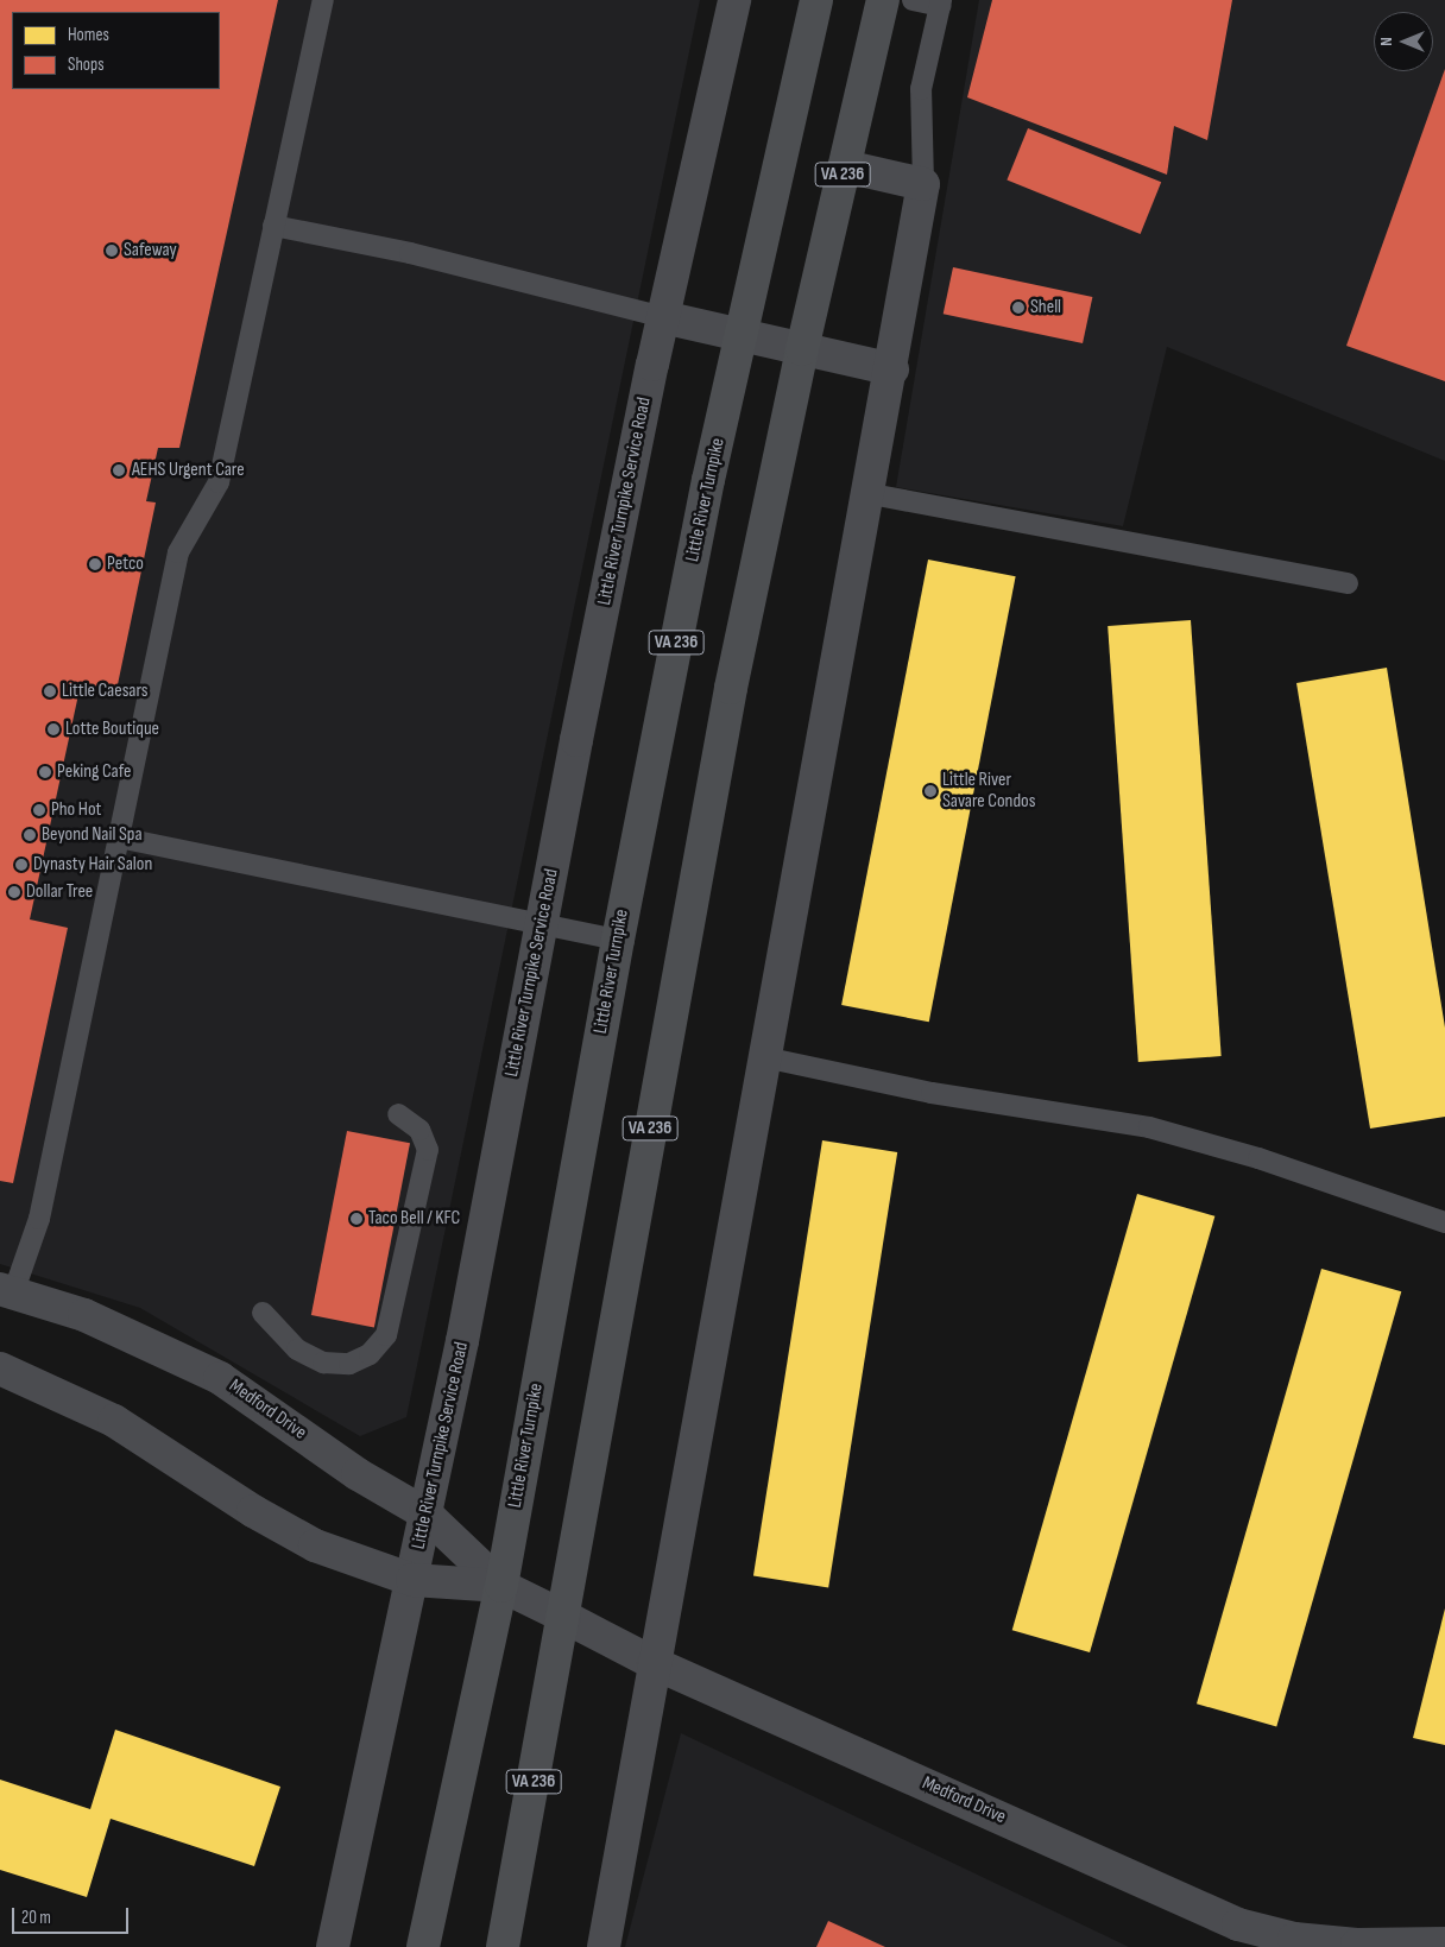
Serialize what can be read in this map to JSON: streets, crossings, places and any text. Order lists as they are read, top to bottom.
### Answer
{
  "streets": {
    "main road": ["VA 236", "Little River Turnpike"],
    "street": ["Little River Turnpike Service Road", "Medford Drive"]
  },
  "crossings": [
    ["VA 236", "Medford Drive"],
    ["Little River Turnpike", "Medford Drive"],
    ["Little River Turnpike Service Road", "Medford Drive"]
  ],
  "places": [
    "Safeway",
    "Shell",
    "AEHS Urgent Care",
    "Petco",
    "Little Caesars",
    "Lotte Boutique",
    "Peking Cafe",
    "Little River Savare Condos",
    "Pho Hot",
    "Beyond Nail Spa",
    "Dynasty Hair Salon",
    "Dollar Tree",
    "Taco Bell / KFC"
  ],
  "legend": ["Homes", "Shops"],
  "scale_bar": "20 m",
  "north": "left"
}
